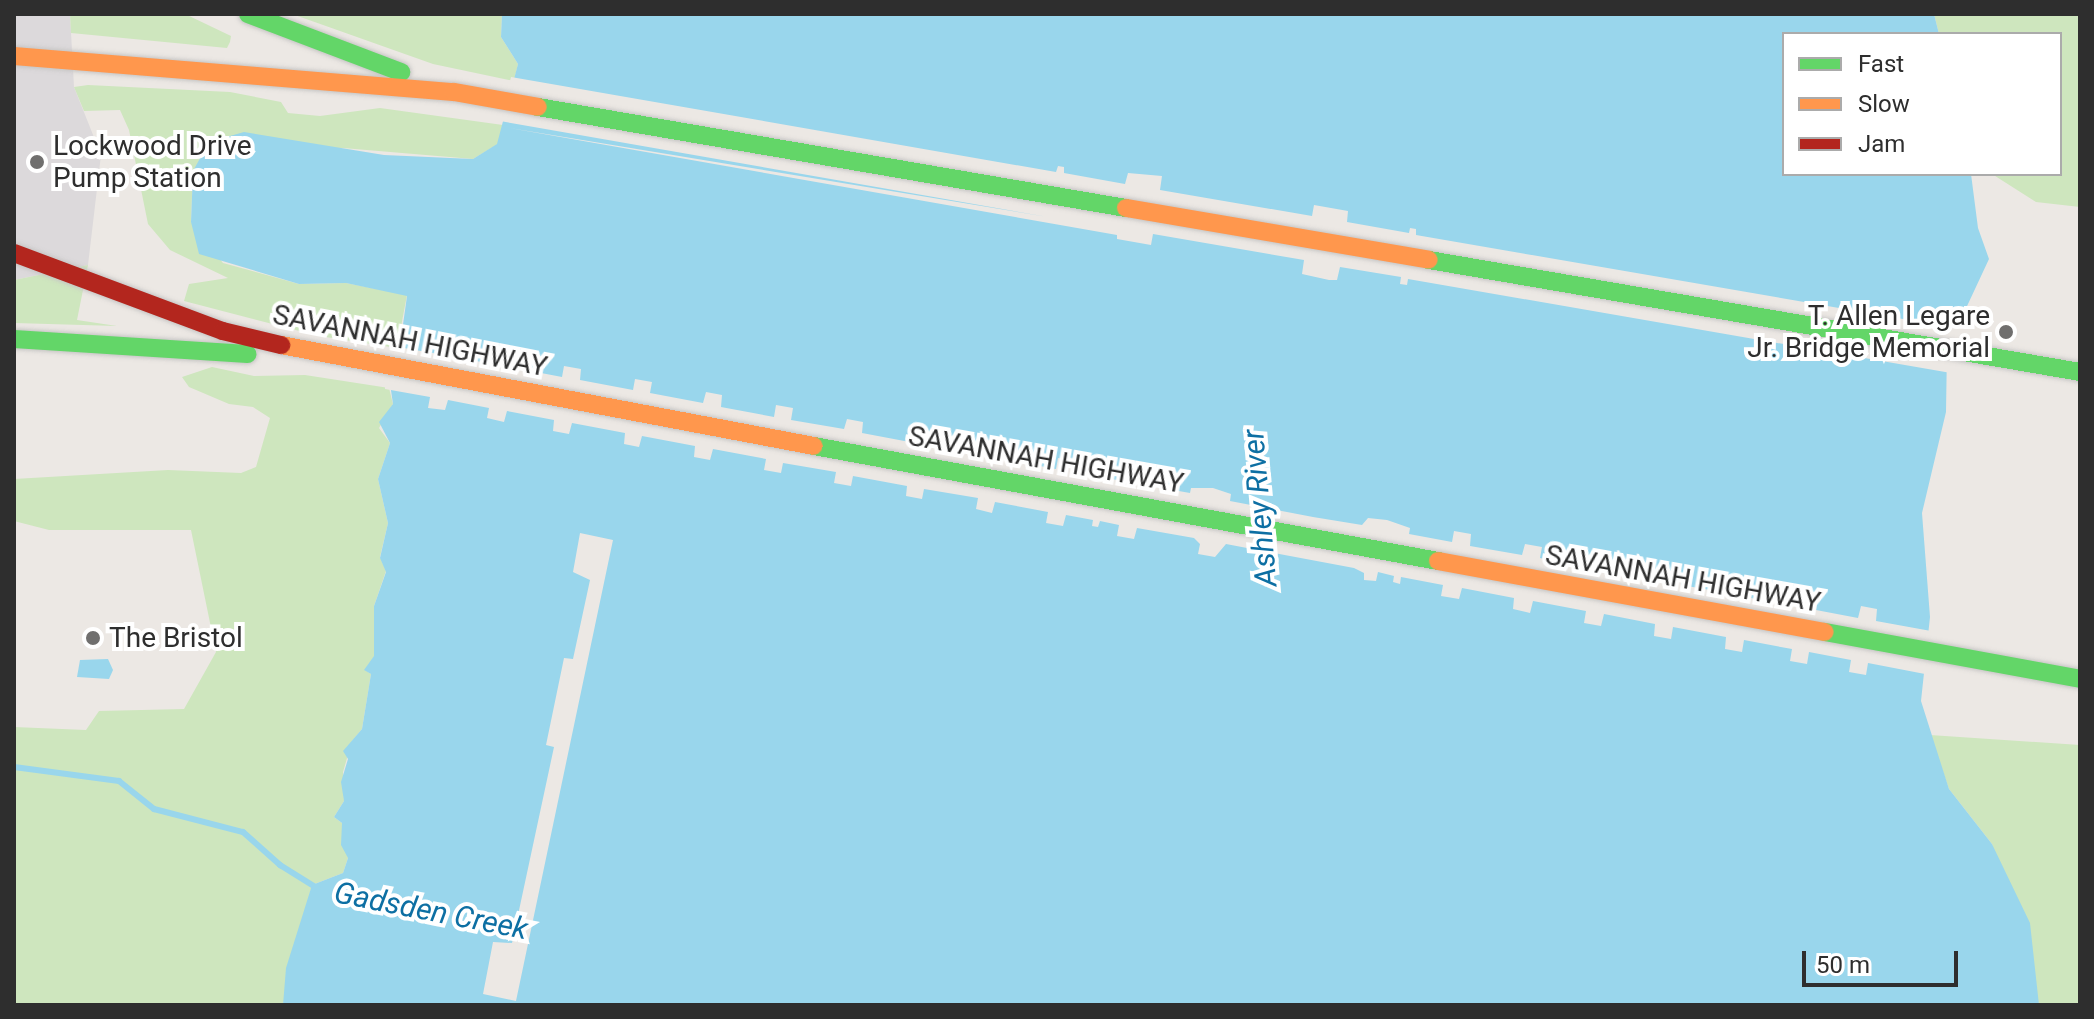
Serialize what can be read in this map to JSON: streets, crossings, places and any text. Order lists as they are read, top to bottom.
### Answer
{
  "streets": {
    "highway": ["SAVANNAH HIGHWAY"]
  },
  "water": ["Ashley River", "Gadsden Creek"],
  "places": ["Lockwood Drive Pump Station", "T. Allen Legare Jr. Bridge Memorial", "The Bristol"],
  "legend": ["Fast", "Slow", "Jam"],
  "scale_bar": "50 m"
}
